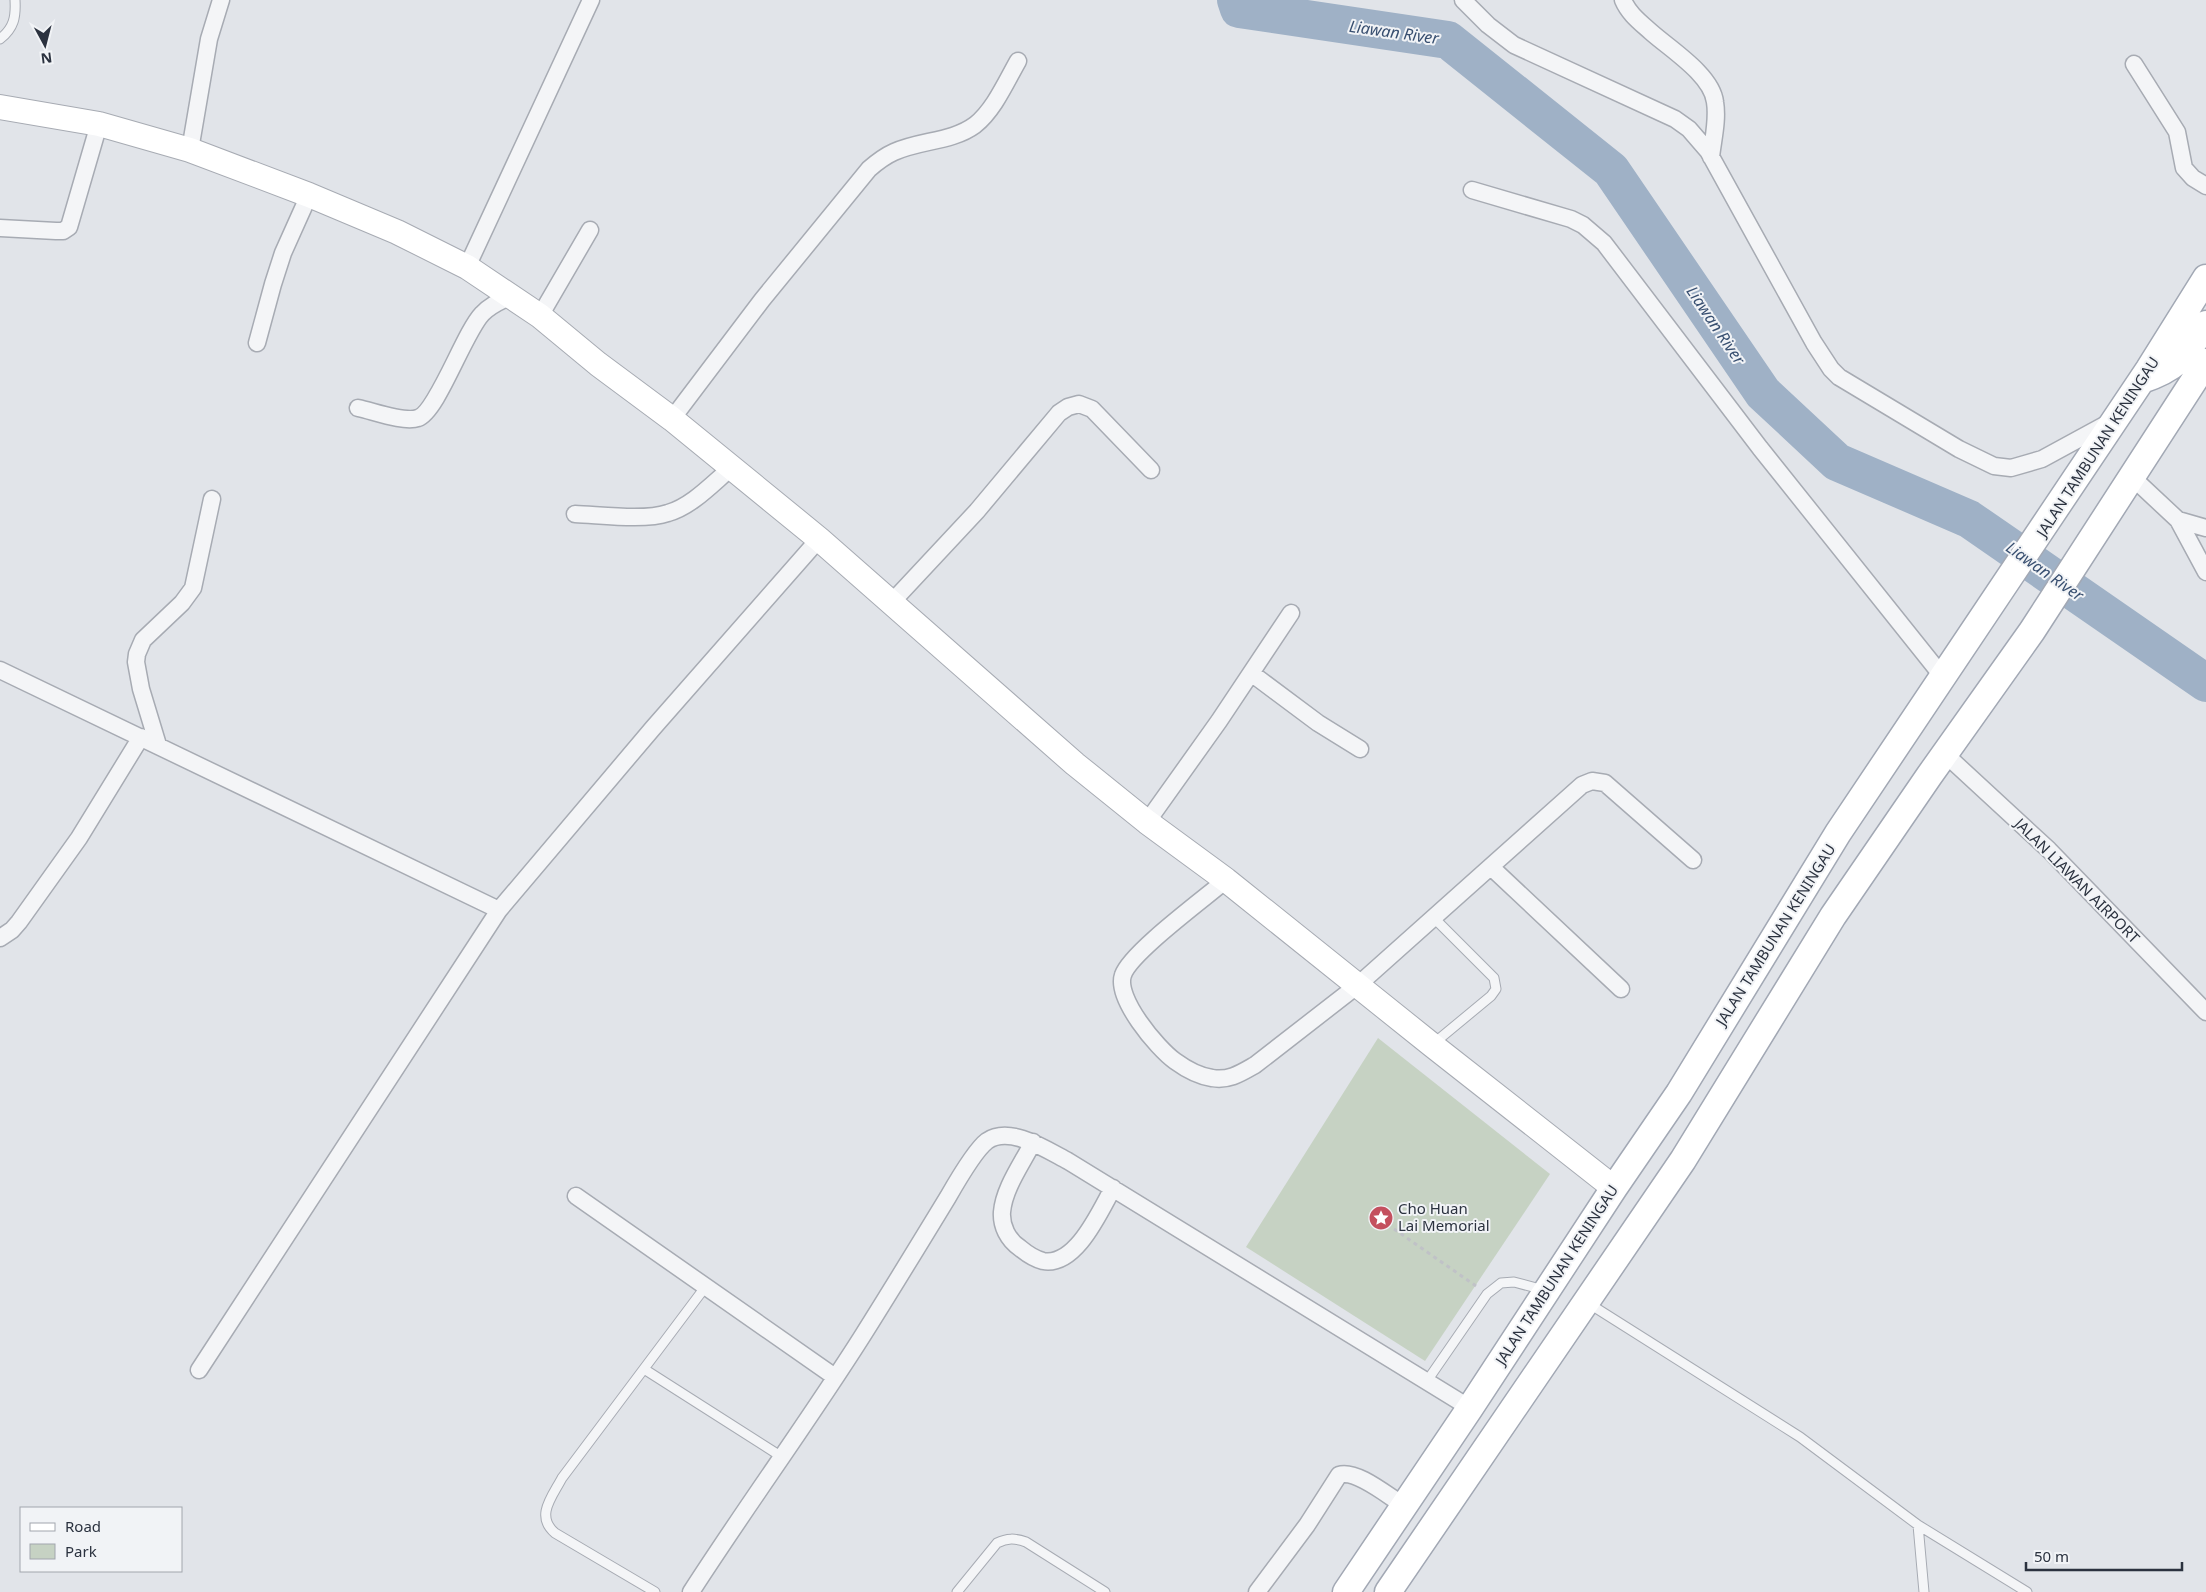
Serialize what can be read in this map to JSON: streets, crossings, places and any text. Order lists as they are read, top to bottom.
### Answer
{
  "streets": {
    "main road": ["JALAN TAMBUNAN KENINGAU"],
    "street": ["JALAN LIAWAN AIRPORT"]
  },
  "water": ["Liawan River"],
  "places": {
    "place": ["Cho Huan Lai Memorial"]
  },
  "legend": ["Road", "Park"],
  "scale_bar": "50 m",
  "north": "bottom"
}
